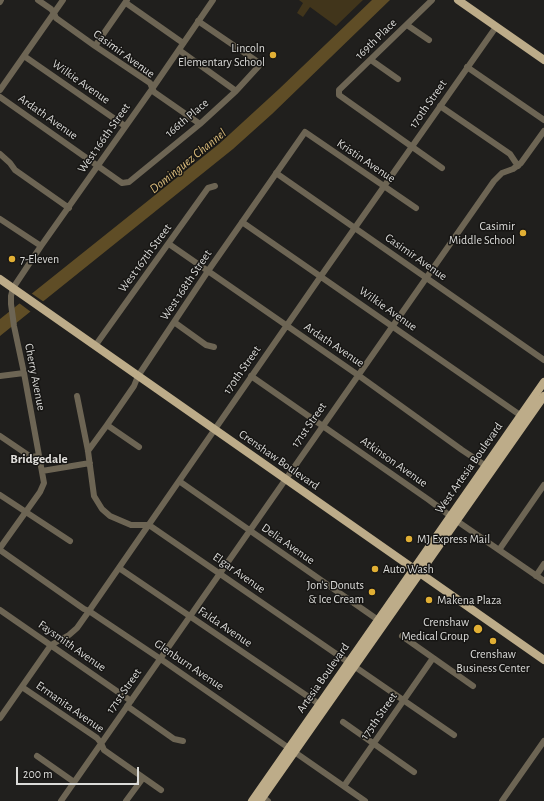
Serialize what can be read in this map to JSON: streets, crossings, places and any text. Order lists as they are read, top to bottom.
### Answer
{
  "streets": {
    "main road": ["Crenshaw Boulevard", "West Artesia Boulevard", "Artesia Boulevard"],
    "street": [
      "169th Place",
      "Casimir Avenue",
      "Wilkie Avenue",
      "170th Street",
      "Ardath Avenue",
      "166th Place",
      "West 166th Street",
      "Kristin Avenue",
      "West 167th Street",
      "West 168th Street",
      "Cherry Avenue",
      "171st Street",
      "Atkinson Avenue",
      "Delia Avenue",
      "Elgar Avenue",
      "Falda Avenue",
      "Faysmith Avenue",
      "Glenburn Avenue",
      "Ermanita Avenue",
      "175th Street"
    ]
  },
  "crossings": [
    ["169th Place", "170th Street"],
    ["Casimir Avenue", "170th Street"],
    ["Casimir Avenue", "166th Place"],
    ["Casimir Avenue", "West 166th Street"],
    ["Casimir Avenue", "West 168th Street"],
    ["Casimir Avenue", "171st Street"],
    ["Wilkie Avenue", "170th Street"],
    ["Wilkie Avenue", "West 166th Street"],
    ["Wilkie Avenue", "West 168th Street"],
    ["Wilkie Avenue", "171st Street"],
    ["Wilkie Avenue", "West Artesia Boulevard"],
    ["170th Street", "Ardath Avenue"],
    ["170th Street", "Kristin Avenue"],
    ["170th Street", "Crenshaw Boulevard"],
    ["170th Street", "Atkinson Avenue"],
    ["170th Street", "Delia Avenue"],
    ["170th Street", "Elgar Avenue"],
    ["170th Street", "Falda Avenue"],
    ["170th Street", "Faysmith Avenue"],
    ["170th Street", "Glenburn Avenue"],
    ["170th Street", "Ermanita Avenue"],
    ["Ardath Avenue", "166th Place"],
    ["Ardath Avenue", "West 166th Street"],
    ["Ardath Avenue", "West 167th Street"],
    ["Ardath Avenue", "West 168th Street"],
    ["Ardath Avenue", "171st Street"],
    ["Ardath Avenue", "West Artesia Boulevard"],
    ["166th Place", "West 166th Street"],
    ["West 166th Street", "Cherry Avenue"],
    ["West 166th Street", "Crenshaw Boulevard"],
    ["Kristin Avenue", "West 168th Street"],
    ["West 167th Street", "Crenshaw Boulevard"],
    ["West 168th Street", "Crenshaw Boulevard"],
    ["Cherry Avenue", "Crenshaw Boulevard"],
    ["171st Street", "Crenshaw Boulevard"],
    ["171st Street", "Atkinson Avenue"],
    ["171st Street", "Delia Avenue"],
    ["171st Street", "Elgar Avenue"],
    ["171st Street", "Falda Avenue"],
    ["171st Street", "Faysmith Avenue"],
    ["171st Street", "Glenburn Avenue"],
    ["171st Street", "Ermanita Avenue"],
    ["Crenshaw Boulevard", "West Artesia Boulevard"],
    ["Crenshaw Boulevard", "Artesia Boulevard"],
    ["Atkinson Avenue", "West Artesia Boulevard"],
    ["West Artesia Boulevard", "Artesia Boulevard"],
    ["Delia Avenue", "Artesia Boulevard"],
    ["Elgar Avenue", "Artesia Boulevard"],
    ["Elgar Avenue", "175th Street"],
    ["Falda Avenue", "Artesia Boulevard"],
    ["Glenburn Avenue", "Artesia Boulevard"],
    ["Glenburn Avenue", "175th Street"]
  ],
  "districts": ["Bridgedale"],
  "water": ["Dominguez Channel"],
  "places": [
    "Lincoln Elementary School",
    "Casimir Middle School",
    "7-Eleven",
    "MJ Express Mail",
    "Auto Wash",
    "Jon's Donuts & Ice Cream",
    "Makena Plaza",
    "Crenshaw Medical Group",
    "Crenshaw Business Center"
  ],
  "scale_bar": "200 m"
}
